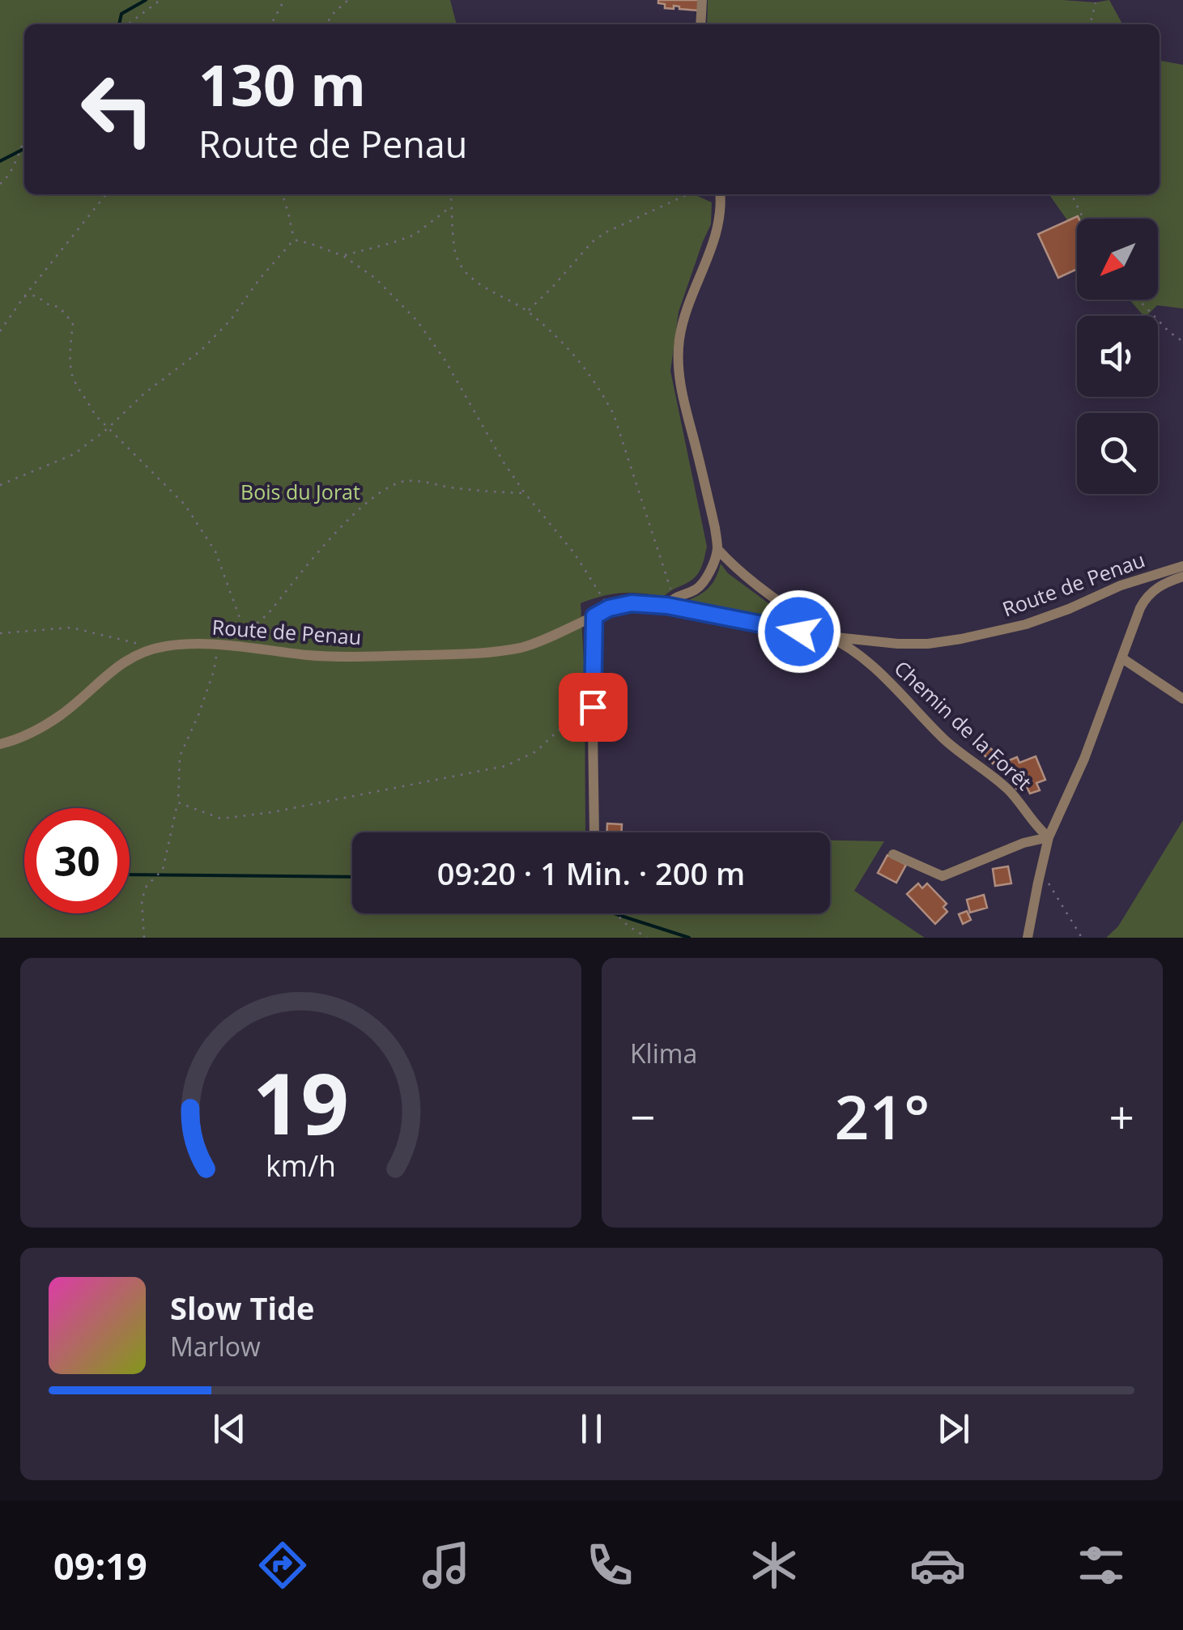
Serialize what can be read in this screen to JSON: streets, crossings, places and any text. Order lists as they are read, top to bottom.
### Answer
{
  "streets": {
    "street": ["Route de Penau", "Chemin de la Forêt"]
  },
  "crossings": [
    ["Route de Penau", "Chemin de la Forêt"]
  ],
  "parks": ["Bois du Jorat"],
  "north": "bottom left",
  "page": {
    "turn": ["130 m", "Route de Penau"],
    "limit": "30",
    "trip": "09:20 · 1 Min. · 200 m",
    "tile": "Klima",
    "heat": ["−", "21°", "+"],
    "song": ["Slow Tide", "Marlow"],
    "tabs": "09:19",
    "gauge": ["19", "km/h"]
  }
}
